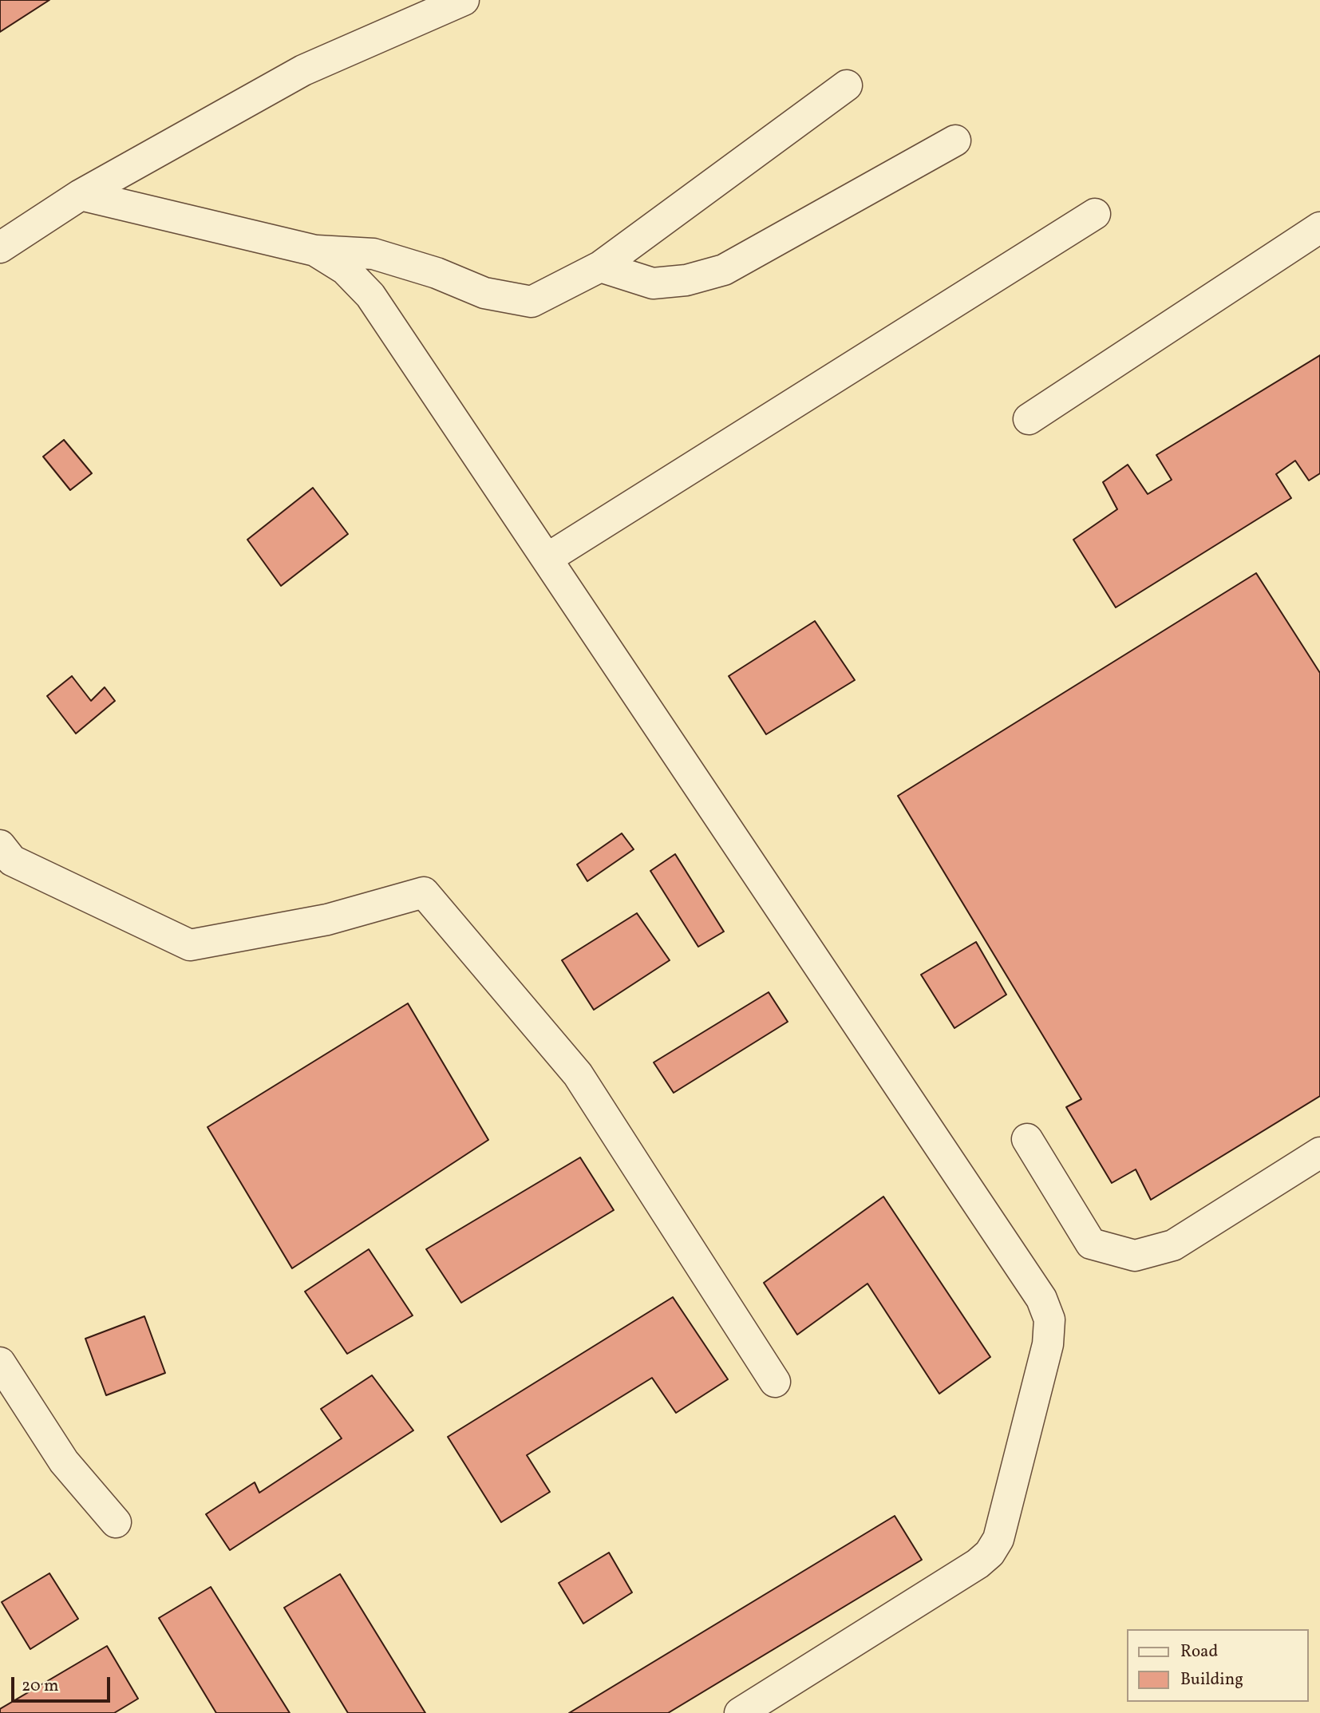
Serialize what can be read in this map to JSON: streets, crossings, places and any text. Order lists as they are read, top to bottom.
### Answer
{
  "legend": ["Road", "Building"],
  "scale_bar": "20 m"
}
